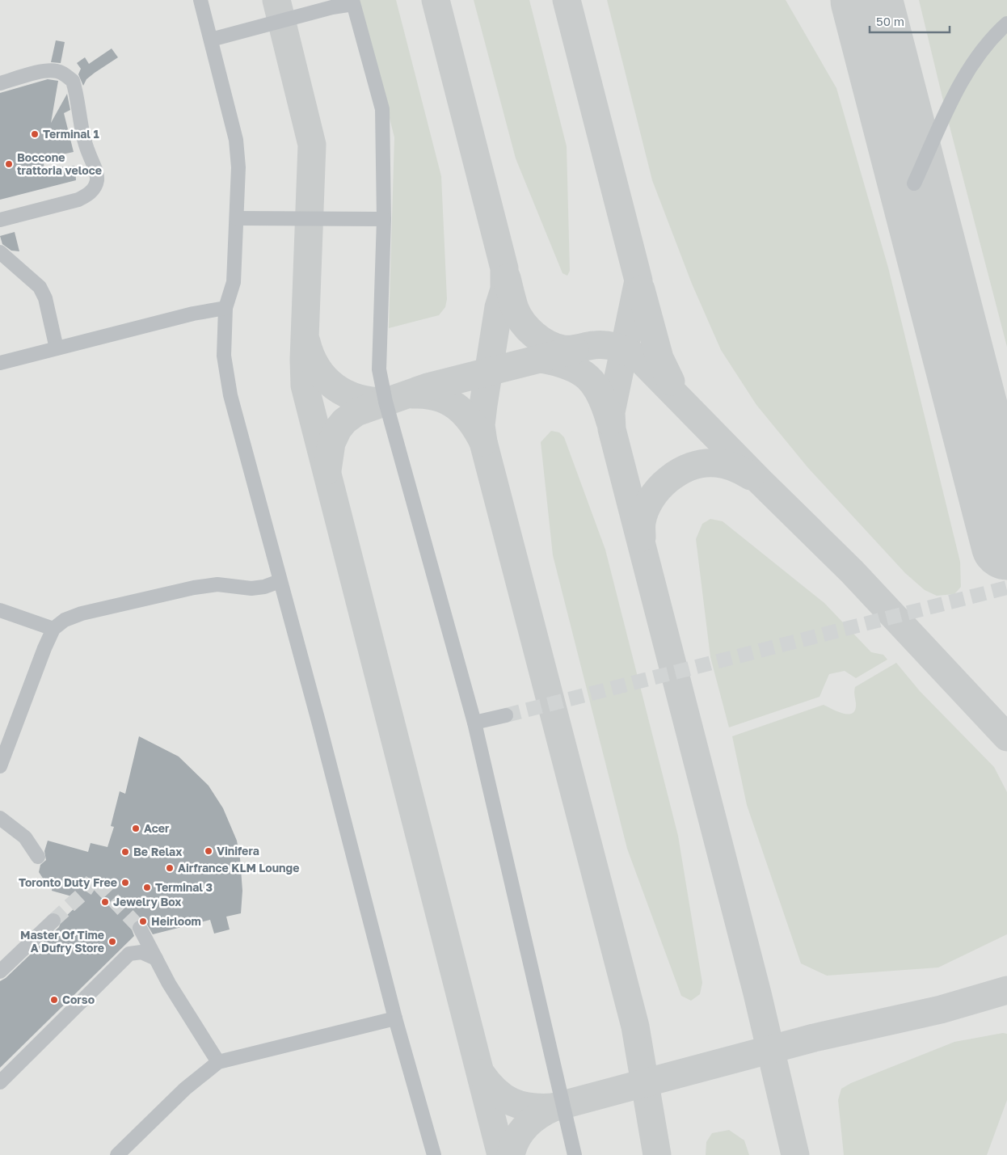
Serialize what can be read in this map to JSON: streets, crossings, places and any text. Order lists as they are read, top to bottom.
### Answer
{
  "places": [
    "Terminal 1",
    "Boccone trattoria veloce",
    "Acer",
    "Vinifera",
    "Be Relax",
    "Airfrance KLM Lounge",
    "Toronto Duty Free",
    "Terminal 3",
    "Jewelry Box",
    "Heirloom",
    "Master Of Time A Dufry Store",
    "Corso"
  ],
  "scale_bar": "50 m"
}
